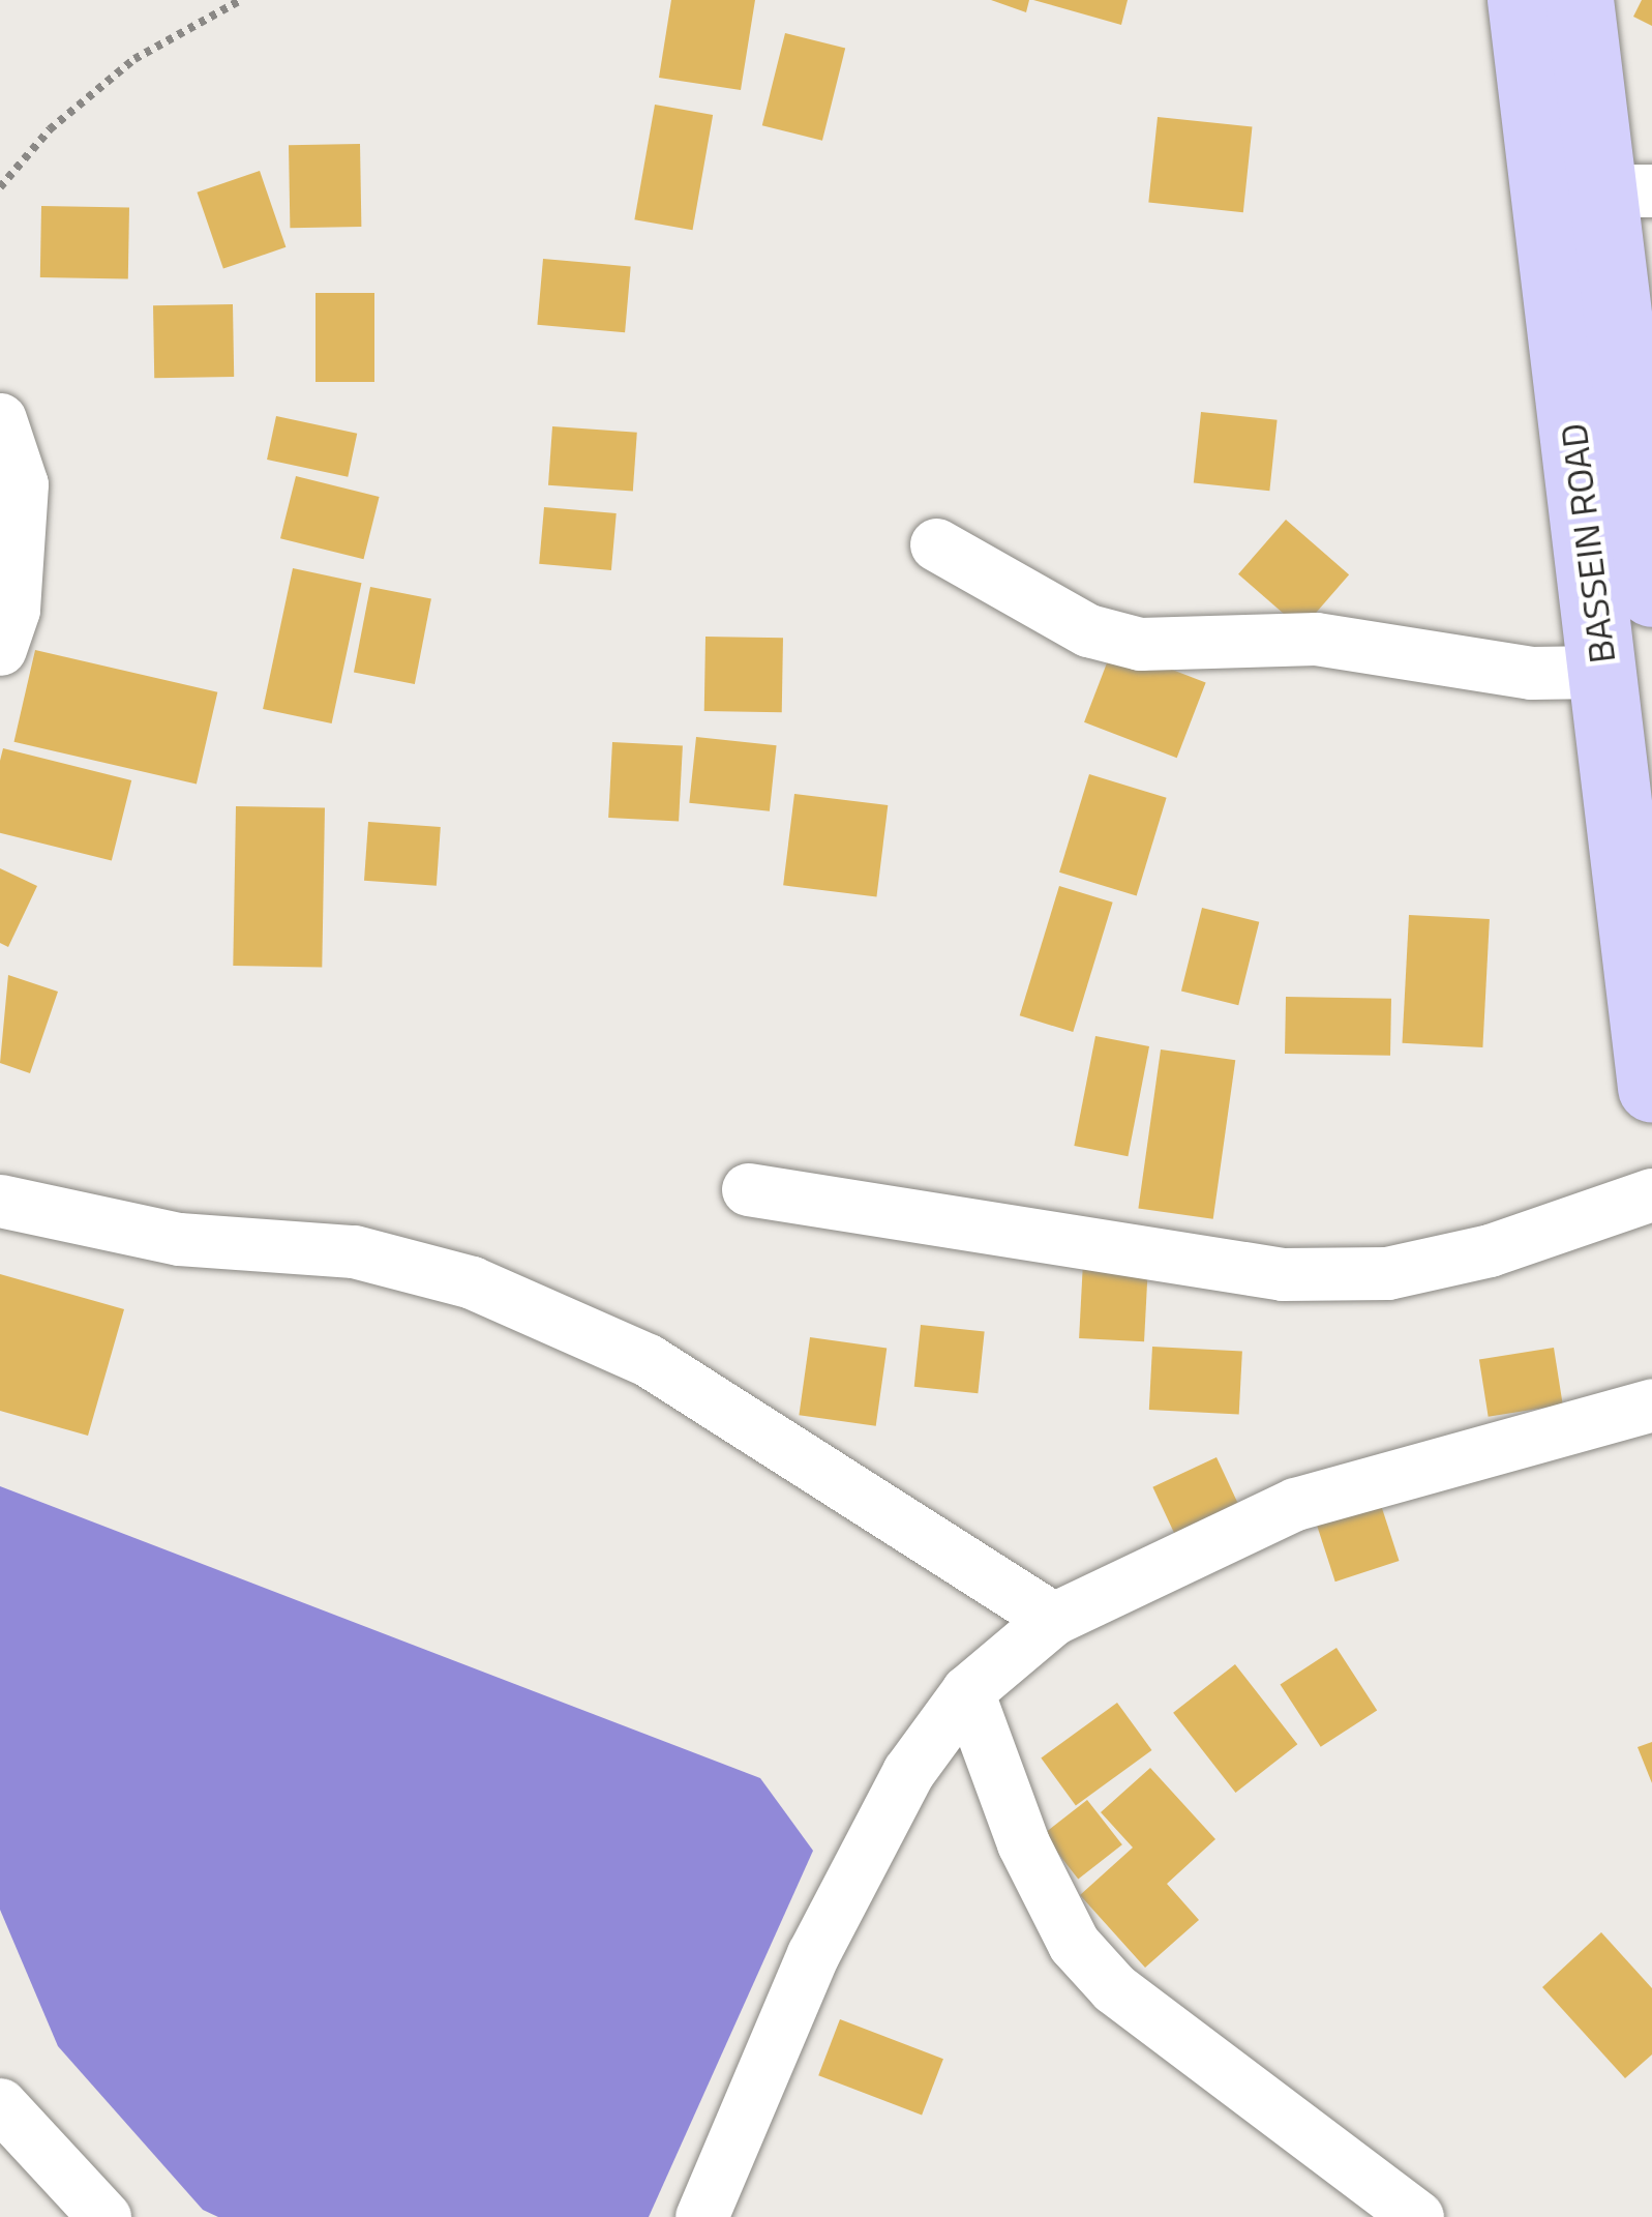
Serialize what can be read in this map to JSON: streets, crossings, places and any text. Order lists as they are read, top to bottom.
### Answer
{
  "streets": {
    "main road": ["BASSEIN ROAD"]
  }
}
